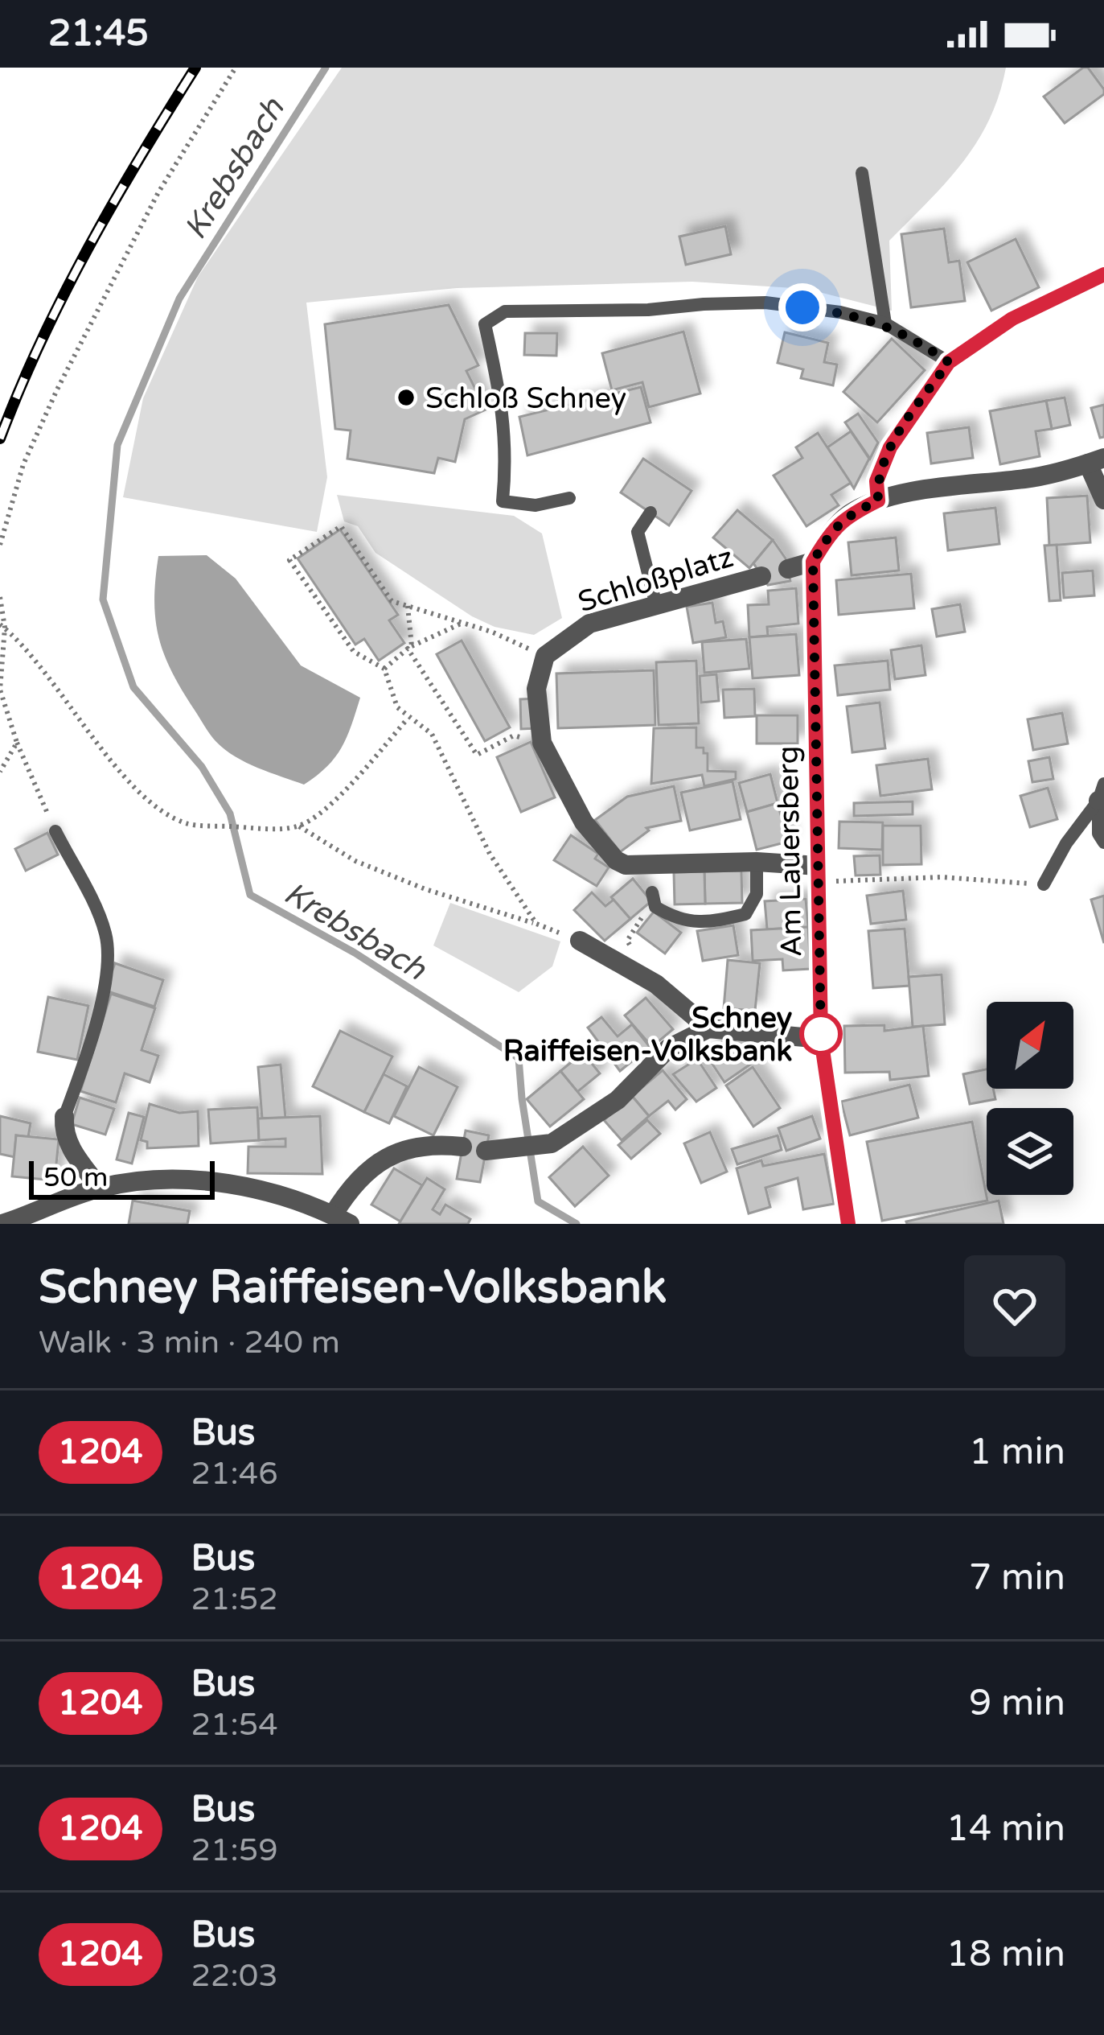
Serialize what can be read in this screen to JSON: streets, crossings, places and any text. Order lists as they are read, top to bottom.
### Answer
{
  "streets": {
    "street": ["Schloßplatz", "Am Lauersberg"]
  },
  "water": ["Krebsbach"],
  "places": ["Schloß Schney", "Schney Raiffeisen-Volksbank"],
  "lines": ["bus line 1204"],
  "scale_bar": "50 m",
  "north": "top right",
  "page": {
    "status": "21:45",
    "scale": "50 m",
    "heading": ["Schney Raiffeisen-Volksbank", "Walk · 3 min · 240 m"],
    "list": [
      {
        "mark": "1204",
        "name": "Bus",
        "note": "21:46",
        "value": "1 min"
      },
      {
        "mark": "1204",
        "name": "Bus",
        "note": "21:52",
        "value": "7 min"
      },
      {
        "mark": "1204",
        "name": "Bus",
        "note": "21:54",
        "value": "9 min"
      },
      {
        "mark": "1204",
        "name": "Bus",
        "note": "21:59",
        "value": "14 min"
      },
      {
        "mark": "1204",
        "name": "Bus",
        "note": "22:03",
        "value": "18 min"
      }
    ]
  }
}
